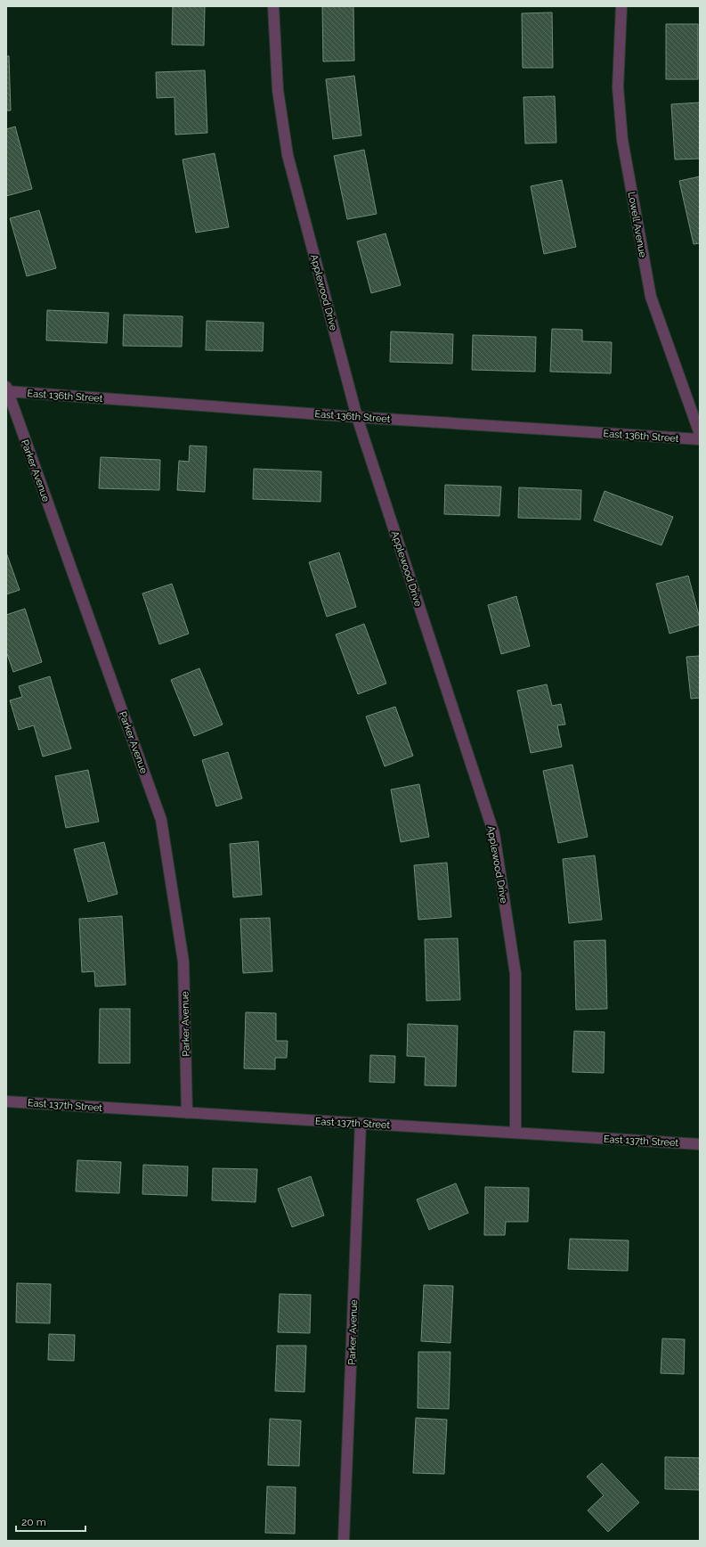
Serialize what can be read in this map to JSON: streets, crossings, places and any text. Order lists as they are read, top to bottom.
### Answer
{
  "streets": {
    "street": [
      "Lowell Avenue",
      "Applewood Drive",
      "East 136th Street",
      "Parker Avenue",
      "East 137th Street"
    ]
  },
  "crossings": [
    ["Applewood Drive", "East 136th Street"],
    ["Applewood Drive", "East 137th Street"],
    ["East 136th Street", "Parker Avenue"],
    ["Parker Avenue", "East 137th Street"]
  ],
  "scale_bar": "20 m"
}
